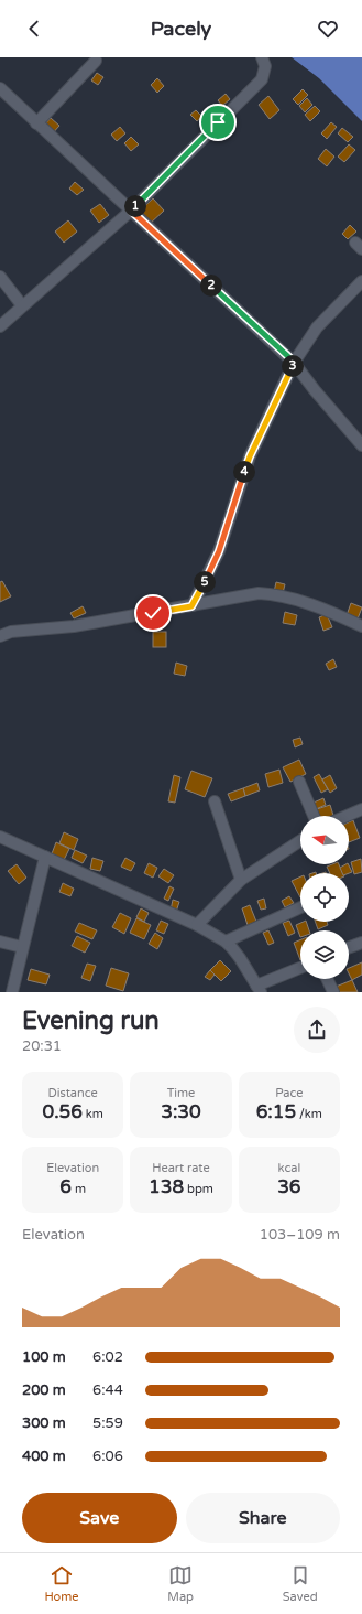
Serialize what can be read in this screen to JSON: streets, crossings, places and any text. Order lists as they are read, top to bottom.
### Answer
{
  "north": "left",
  "page": {
    "header": "Pacely",
    "pins": [
      "1",
      "2",
      "3",
      "4",
      "5"
    ],
    "heading": ["Evening run", "20:31"],
    "stats": [
      ["Distance", "0.56 km"],
      ["Time", "3:30"],
      ["Pace", "6:15 /km"],
      ["Elevation", "6 m"],
      ["Heart rate", "138 bpm"],
      ["kcal", "36"]
    ],
    "chart": ["Elevation", "103–109 m"],
    "list": [
      {
        "name": "100 m",
        "note": "6:02"
      },
      {
        "name": "200 m",
        "note": "6:44"
      },
      {
        "name": "300 m",
        "note": "5:59"
      },
      {
        "name": "400 m",
        "note": "6:06"
      }
    ],
    "buttons": ["Save", "Share"],
    "tabs": ["Home", "Map", "Saved"]
  }
}
